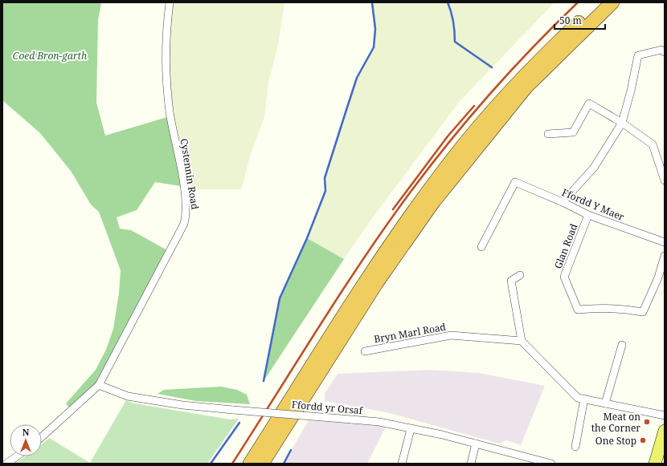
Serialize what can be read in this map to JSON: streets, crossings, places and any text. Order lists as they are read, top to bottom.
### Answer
{
  "streets": {
    "street": [
      "Cystennin Road",
      "Ffordd Y Maer",
      "Glan Road",
      "Bryn Marl Road",
      "Ffordd yr Orsaf"
    ]
  },
  "crossings": [
    ["Cystennin Road", "Ffordd yr Orsaf"],
    ["Ffordd Y Maer", "Glan Road"]
  ],
  "parks": ["Coed Bron-garth"],
  "places": ["Meat on the Corner", "One Stop"],
  "scale_bar": "50 m",
  "north": "top"
}
